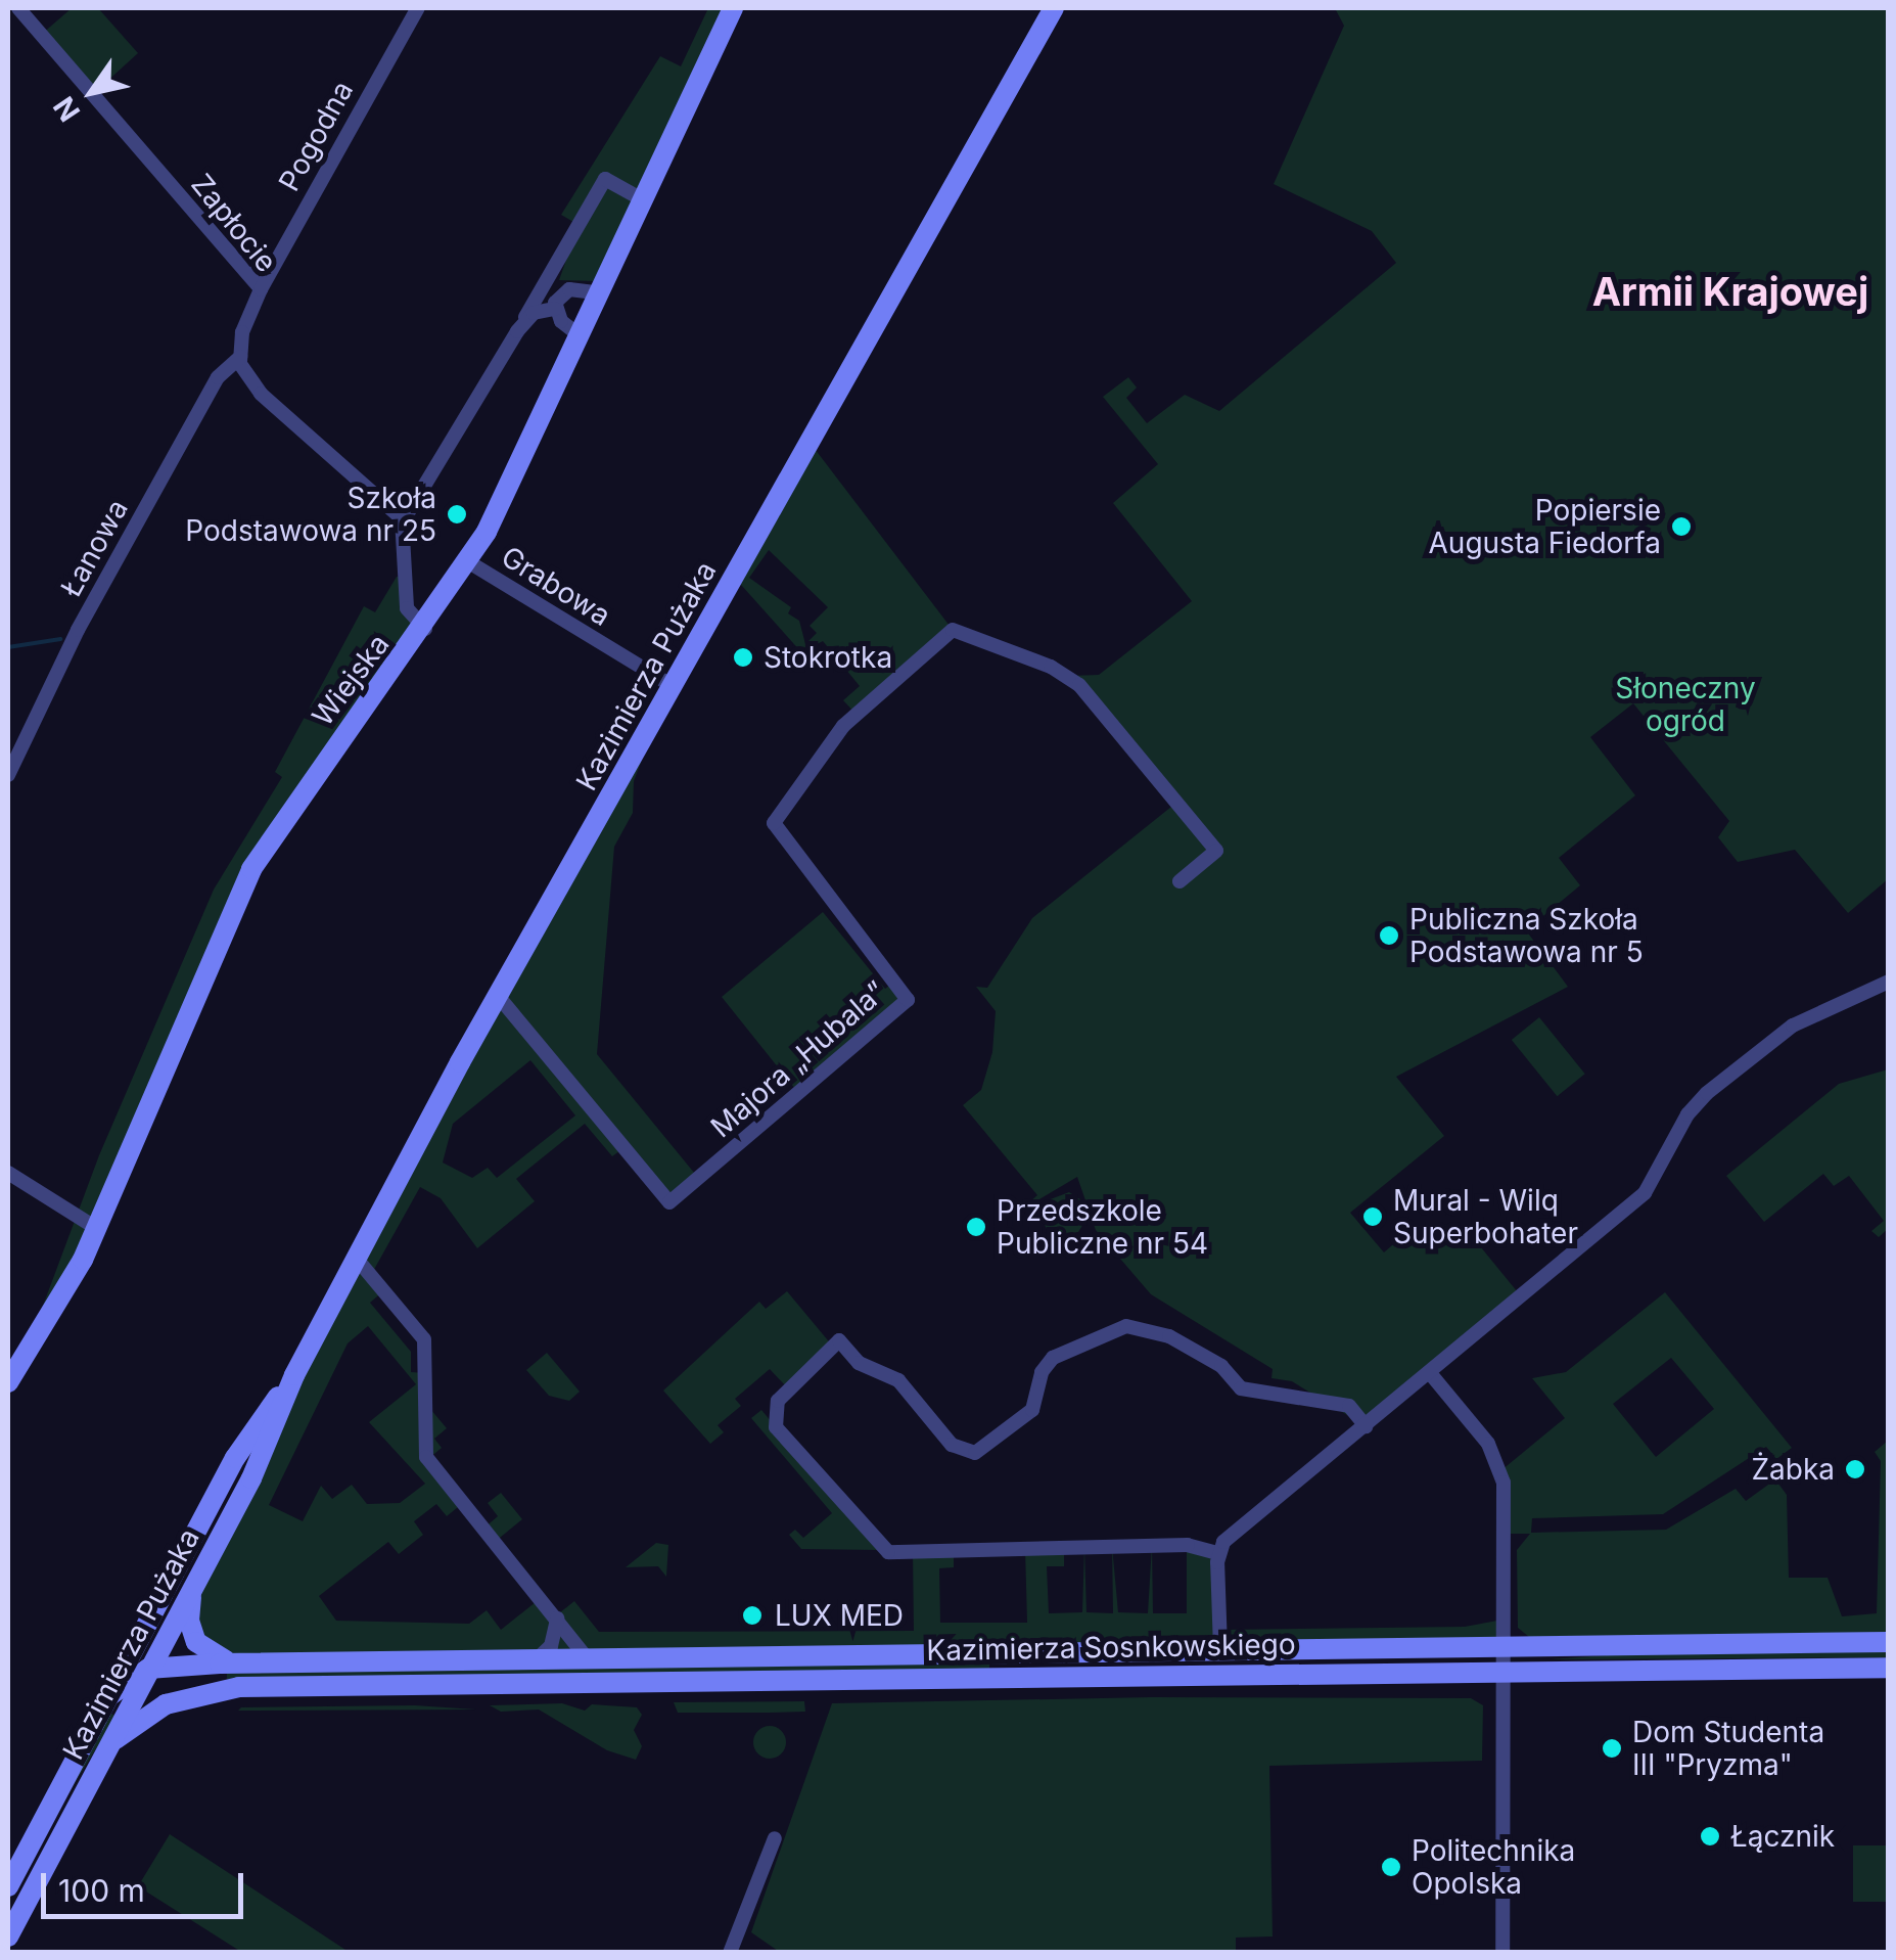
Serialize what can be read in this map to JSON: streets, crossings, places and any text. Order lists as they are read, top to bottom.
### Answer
{
  "streets": {
    "street": [
      "Pogodna",
      "Zapłocie",
      "Łanowa",
      "Grabowa",
      "Kazimierza Pużaka",
      "Wiejska",
      "Majora „Hubala”",
      "Kazimierza Sosnkowskiego"
    ]
  },
  "crossings": [
    ["Pogodna", "Zapłocie"],
    ["Zapłocie", "Łanowa"],
    ["Grabowa", "Kazimierza Pużaka"],
    ["Grabowa", "Wiejska"],
    ["Kazimierza Pużaka", "Majora „Hubala”"],
    ["Kazimierza Pużaka", "Kazimierza Sosnkowskiego"]
  ],
  "districts": ["Armii Krajowej"],
  "parks": ["Słoneczny ogród"],
  "places": [
    "Szkoła Podstawowa nr 25",
    "Popiersie Augusta Fiedorfa",
    "Stokrotka",
    "Publiczna Szkoła Podstawowa nr 5",
    "Mural - Wilq Superbohater",
    "Przedszkole Publiczne nr 54",
    "Żabka",
    "LUX MED",
    "Dom Studenta III \"Pryzma\"",
    "Łącznik",
    "Politechnika Opolska"
  ],
  "scale_bar": "100 m",
  "north": "bottom left"
}
